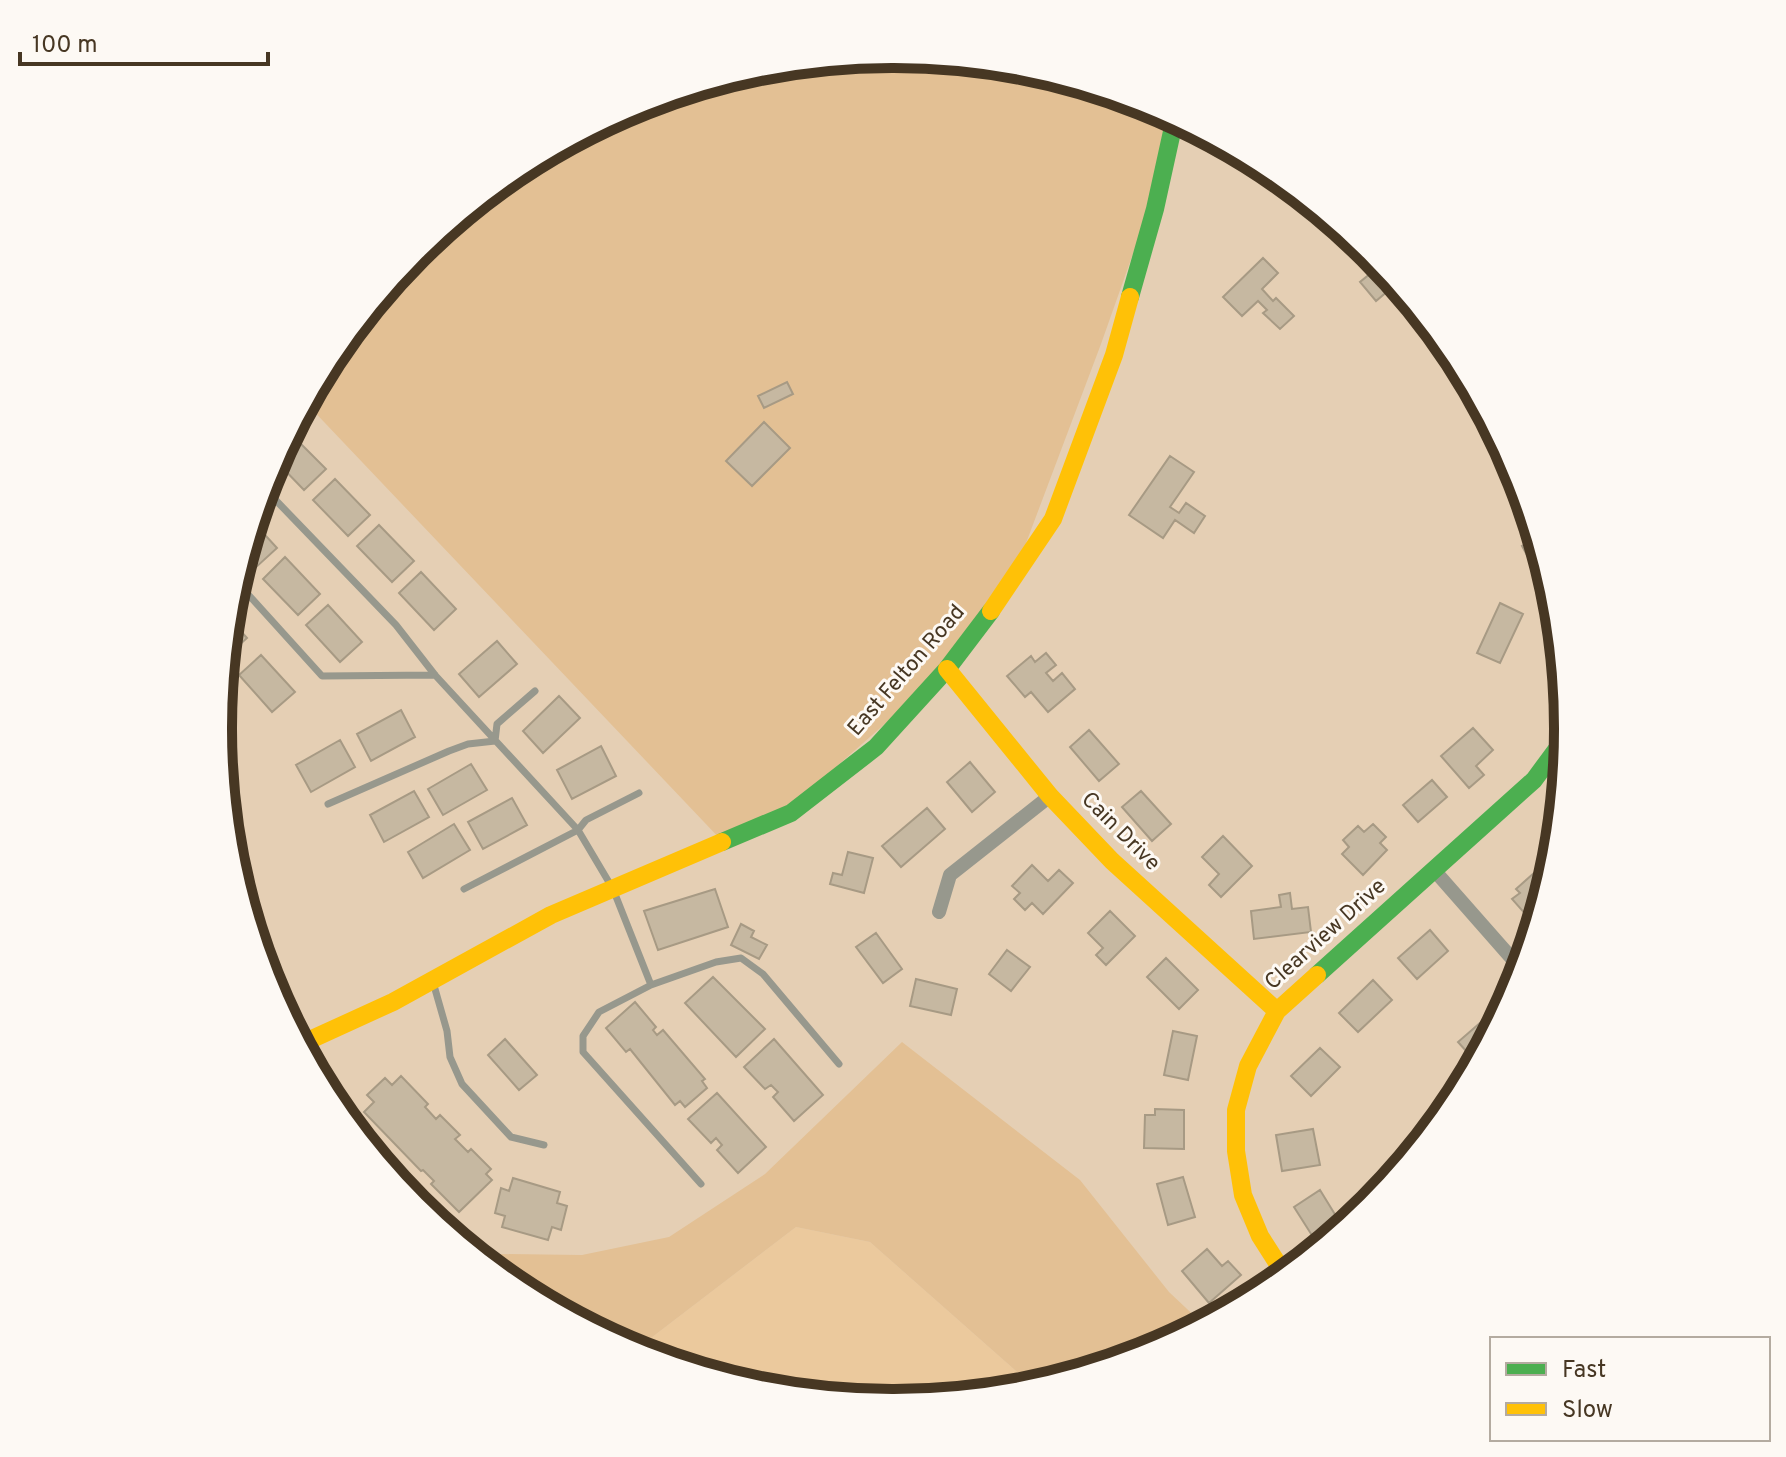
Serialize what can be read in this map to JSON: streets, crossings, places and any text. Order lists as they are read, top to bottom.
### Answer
{
  "streets": {
    "street": ["East Felton Road", "Cain Drive", "Clearview Drive"]
  },
  "crossings": [
    ["East Felton Road", "Cain Drive"],
    ["Cain Drive", "Clearview Drive"]
  ],
  "legend": ["Fast", "Slow"],
  "scale_bar": "100 m"
}
